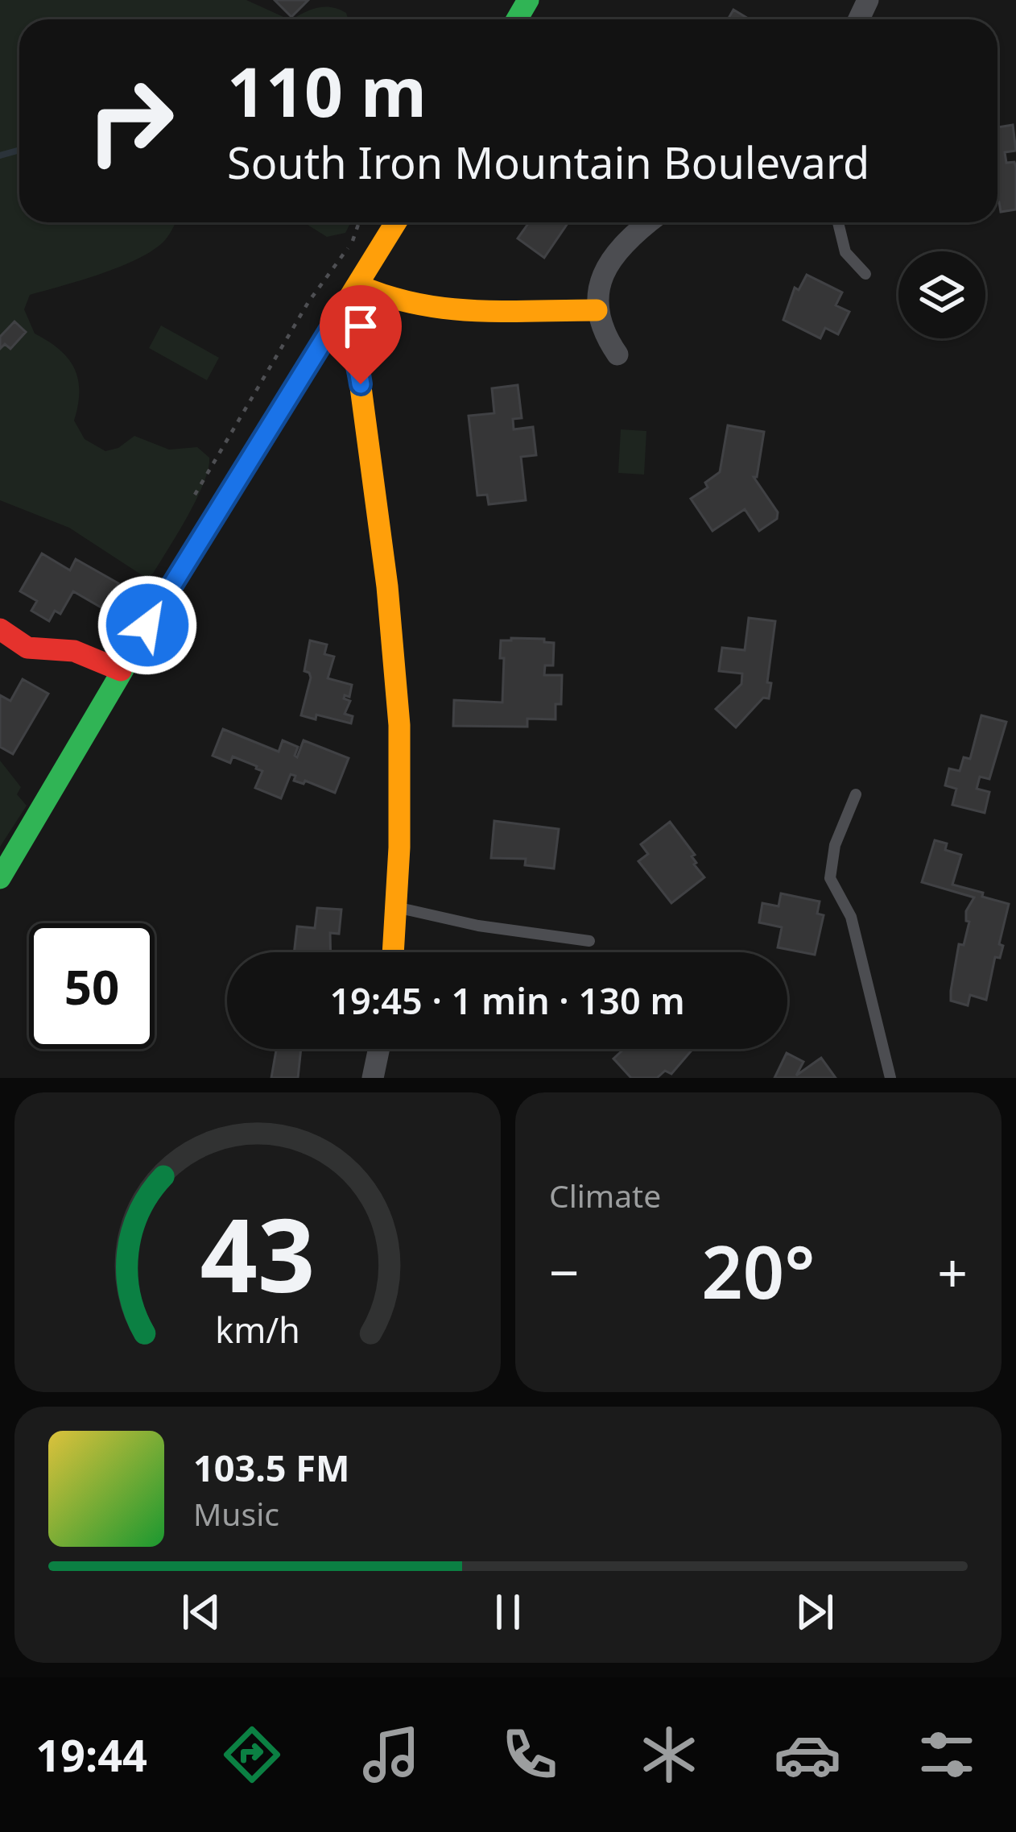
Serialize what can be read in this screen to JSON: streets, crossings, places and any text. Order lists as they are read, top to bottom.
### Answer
{
  "page": {
    "turn": ["110 m", "South Iron Mountain Boulevard"],
    "limit": "50",
    "trip": "19:45 · 1 min · 130 m",
    "tile": "Climate",
    "heat": ["−", "20°", "+"],
    "song": ["103.5 FM", "Music"],
    "tabs": "19:44",
    "gauge": ["43", "km/h"]
  }
}
